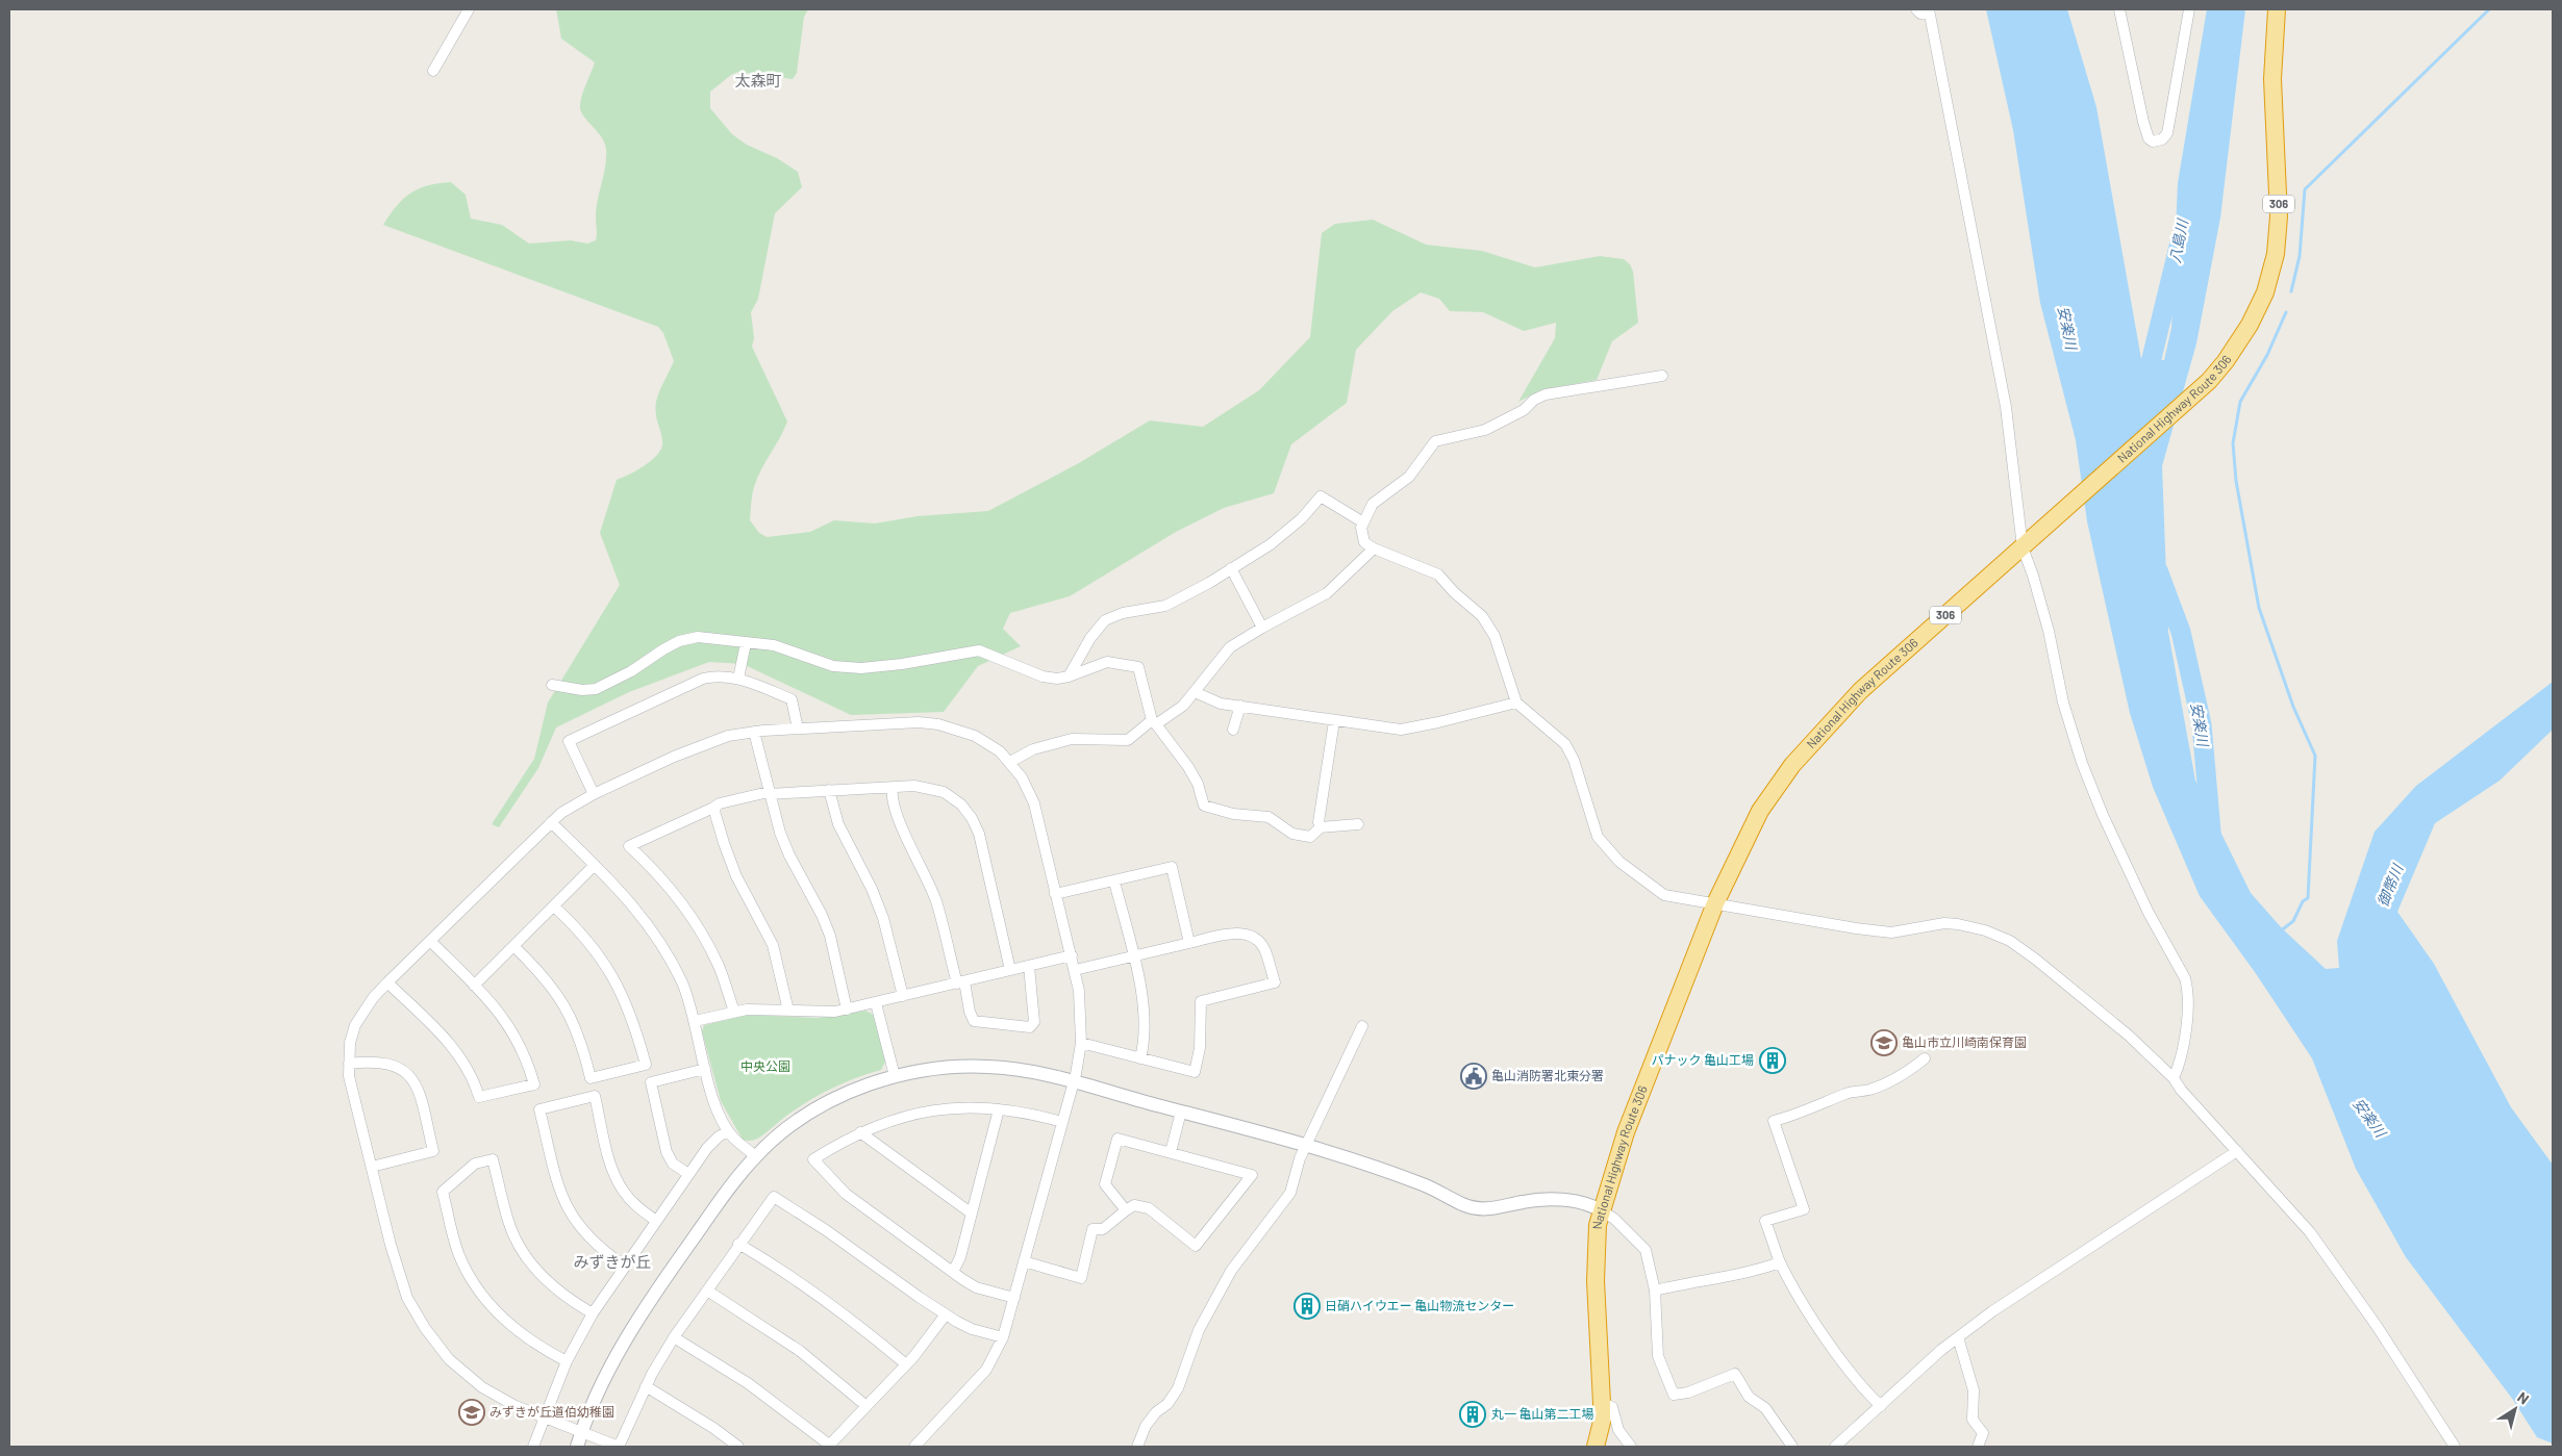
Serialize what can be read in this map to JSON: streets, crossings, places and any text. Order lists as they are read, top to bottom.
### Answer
{
  "streets": {
    "highway": ["306", "National Highway Route 306"]
  },
  "districts": ["太森町", "みずきが丘"],
  "water": ["八島川", "安楽川", "御幣川"],
  "parks": ["中央公園"],
  "places": {
    "school or university": ["亀山市立川崎南保育園", "みずきが丘道伯幼稚園"],
    "building": ["パナック 亀山工場", "日硝ハイウエー 亀山物流センター", "丸一 亀山第二工場"],
    "public building": ["亀山消防署北東分署"]
  },
  "north": "top right"
}
